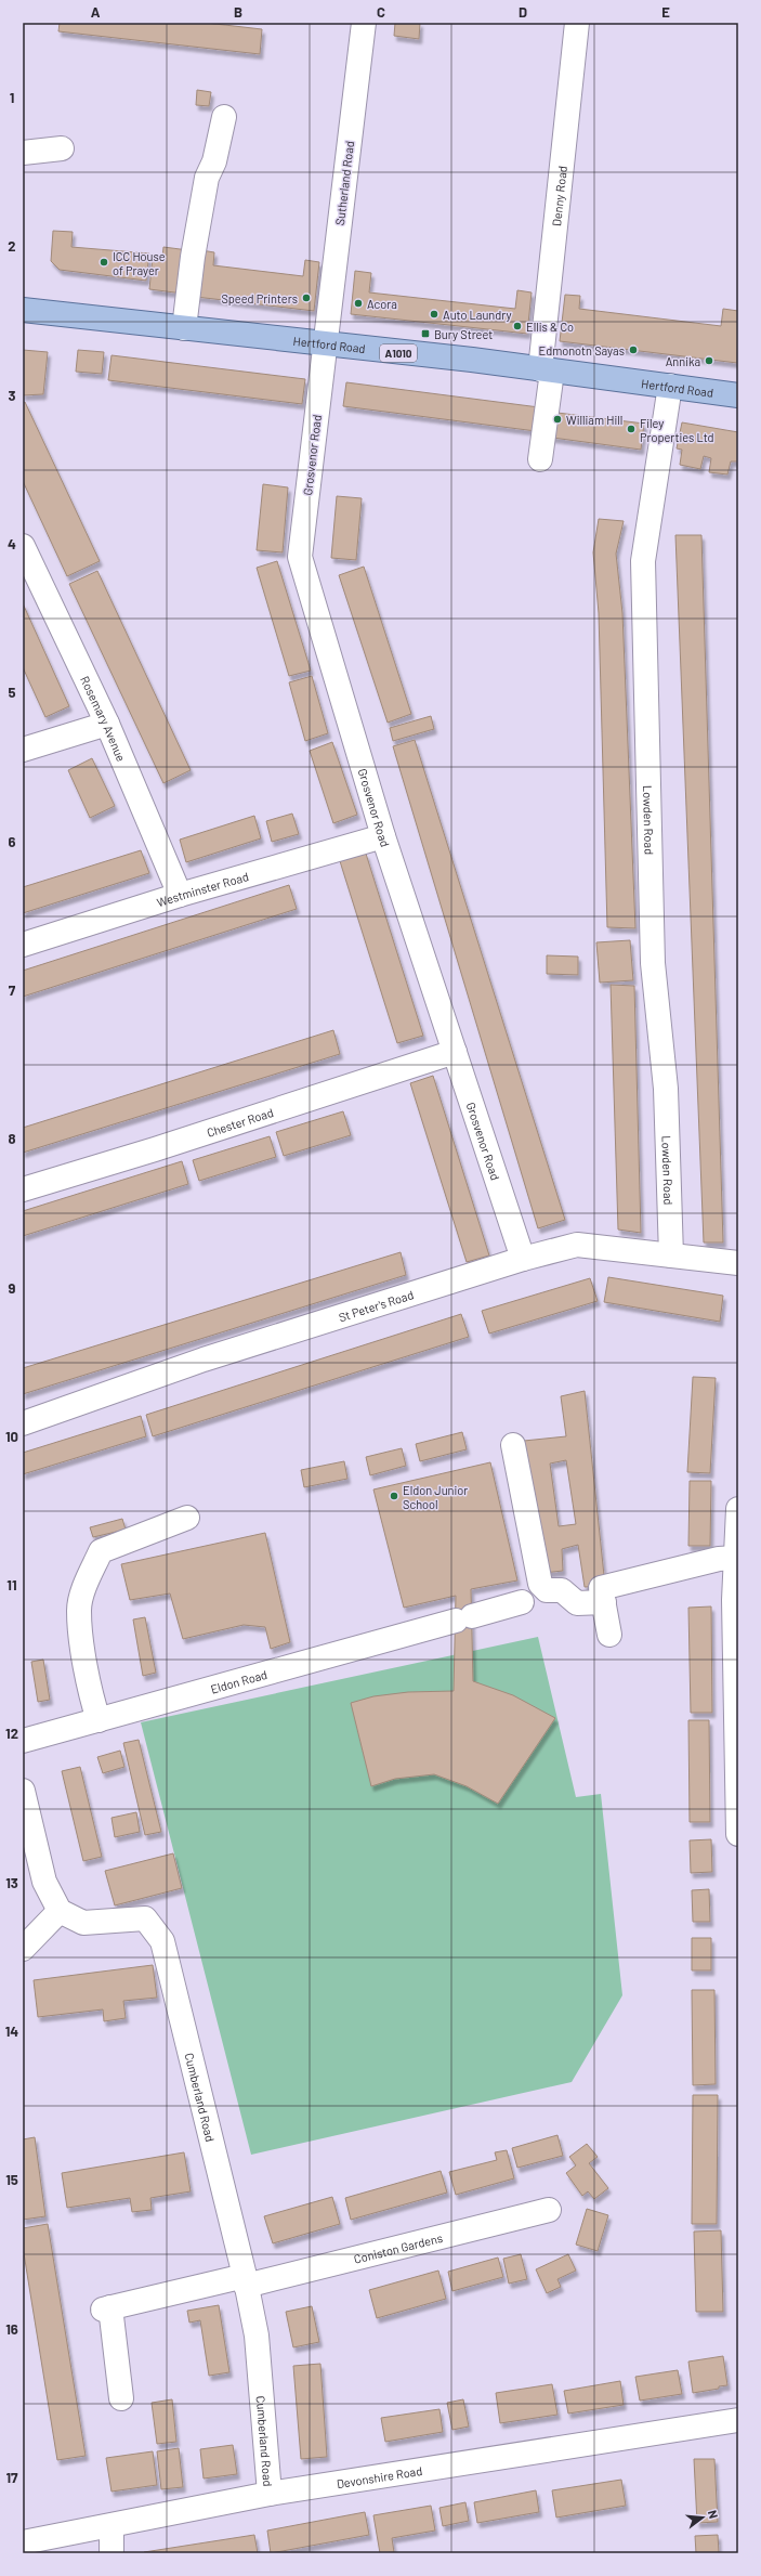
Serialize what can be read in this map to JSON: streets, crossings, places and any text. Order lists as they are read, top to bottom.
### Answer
{
  "streets": {
    "main road": ["Hertford Road", "A1010"],
    "street": [
      "Sutherland Road",
      "Denny Road",
      "Grosvenor Road",
      "Rosemary Avenue",
      "Lowden Road",
      "Westminster Road",
      "Chester Road",
      "St Peter's Road",
      "Eldon Road",
      "Cumberland Road",
      "Coniston Gardens",
      "Devonshire Road"
    ]
  },
  "crossings": [
    ["Sutherland Road", "Hertford Road"],
    ["Sutherland Road", "Grosvenor Road"],
    ["Denny Road", "Hertford Road"],
    ["Hertford Road", "Grosvenor Road"],
    ["Hertford Road", "Lowden Road"],
    ["Grosvenor Road", "Westminster Road"],
    ["Grosvenor Road", "Chester Road"],
    ["Grosvenor Road", "St Peter's Road"],
    ["Rosemary Avenue", "Westminster Road"],
    ["Lowden Road", "St Peter's Road"],
    ["Cumberland Road", "Coniston Gardens"],
    ["Cumberland Road", "Devonshire Road"]
  ],
  "places": {
    "other": [
      "ICC House of Prayer",
      "Speed Printers",
      "Acora",
      "Auto Laundry",
      "Ellis & Co",
      "Edmonotn Sayas",
      "Annika",
      "William Hill",
      "Filey Properties Ltd",
      "Eldon Junior School"
    ],
    "transit": ["Bury Street"]
  },
  "north": "right",
  "grid": {
    "columns": [
      "A",
      "B",
      "C",
      "D",
      "E"
    ],
    "rows": [
      "1",
      "2",
      "3",
      "4",
      "5",
      "6",
      "7",
      "8",
      "9",
      "10",
      "11",
      "12",
      "13",
      "14",
      "15",
      "16",
      "17"
    ]
  }
}
